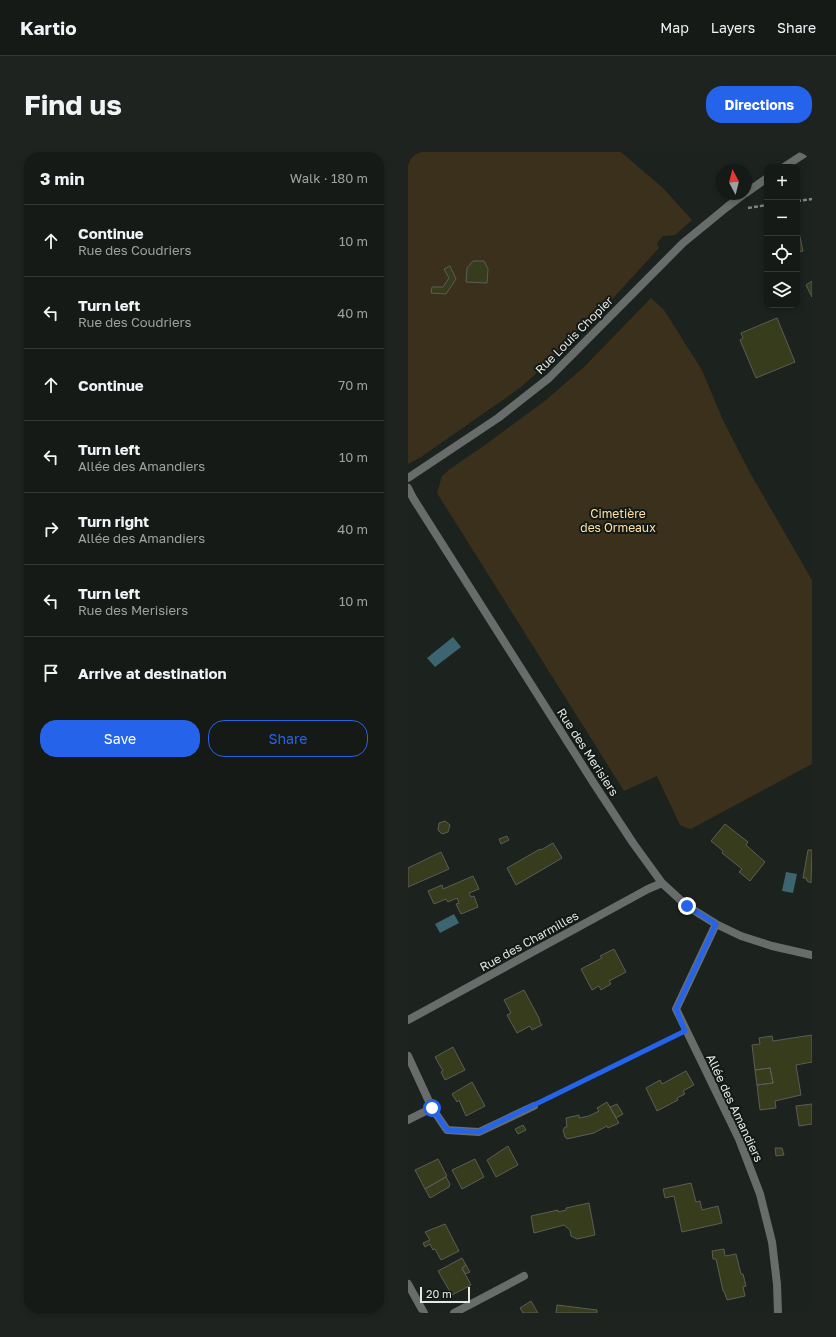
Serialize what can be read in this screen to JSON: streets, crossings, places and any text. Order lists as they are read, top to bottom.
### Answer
{
  "streets": {
    "street": [
      "Rue Louis Chopier",
      "Rue des Merisiers",
      "Rue des Charmilles",
      "Allée des Amandiers"
    ]
  },
  "crossings": [
    ["Rue des Merisiers", "Rue des Charmilles"],
    ["Rue des Merisiers", "Allée des Amandiers"]
  ],
  "parks": ["Cimetière des Ormeaux"],
  "scale_bar": "20 m",
  "north": "top",
  "page": {
    "header": "Kartio",
    "nav": ["Map", "Layers", "Share"],
    "buttons": [
      "Directions",
      ["Save", "Share"]
    ],
    "title": "Find us",
    "heading": ["3 min", "Walk · 180 m"],
    "map_buttons": ["+", "−"],
    "list": [
      ["Continue", "Rue des Coudriers", "10 m"],
      ["Turn left", "Rue des Coudriers", "40 m"],
      ["Continue", "70 m"],
      ["Turn left", "Allée des Amandiers", "10 m"],
      ["Turn right", "Allée des Amandiers", "40 m"],
      ["Turn left", "Rue des Merisiers", "10 m"],
      "Arrive at destination"
    ],
    "scale": "20 m"
  }
}
